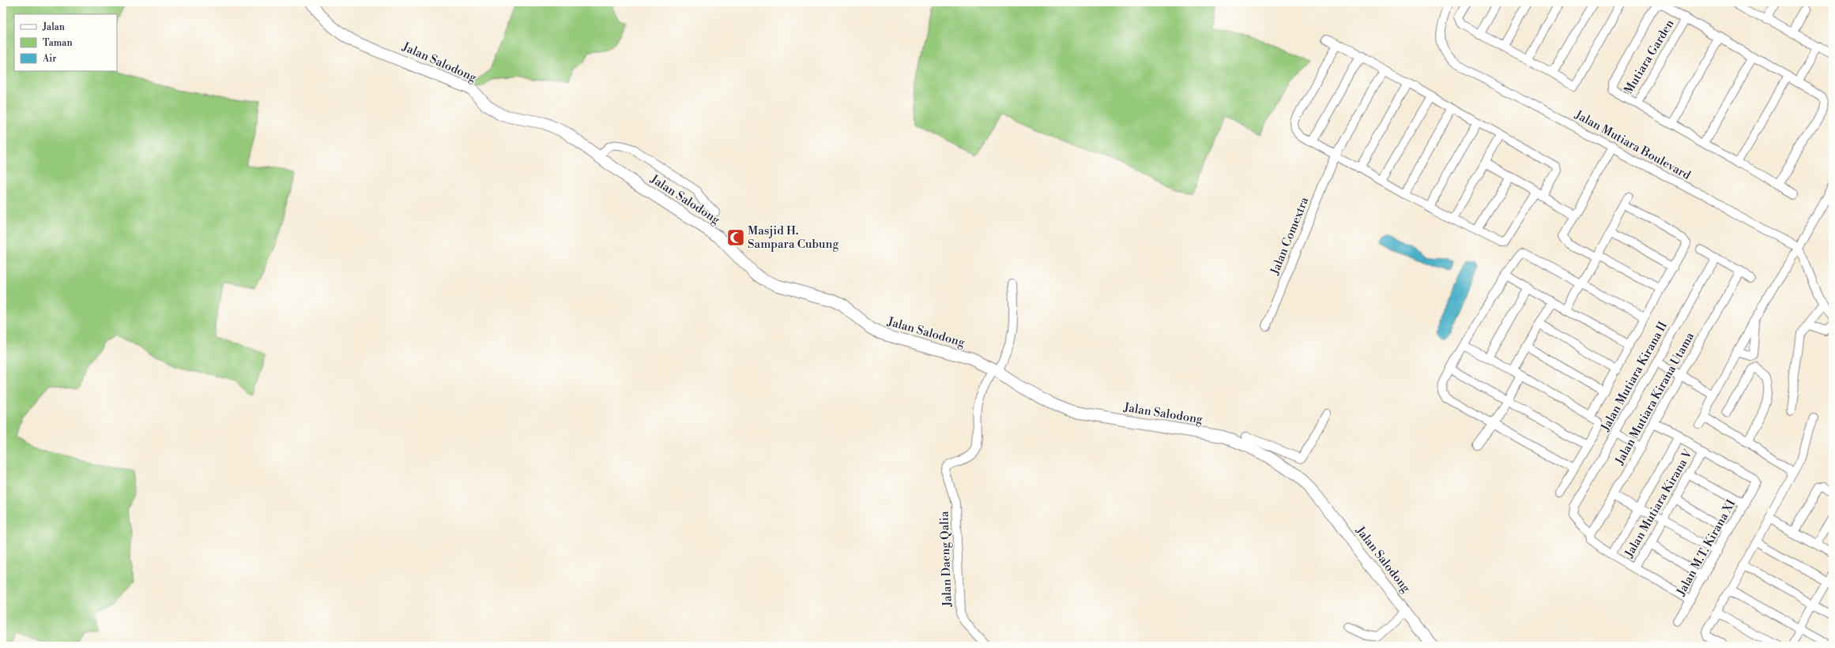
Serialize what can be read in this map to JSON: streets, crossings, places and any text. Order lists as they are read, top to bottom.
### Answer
{
  "streets": {
    "street": [
      "Mutiara Garden",
      "Jalan Salodong",
      "Jalan Mutiara Boulevard",
      "Jalan Comextra",
      "Jalan Mutiara Kirana II",
      "Jalan Mutiara Kirana Utama",
      "Jalan Mutiara Kirana V",
      "Jalan M.T. Kirana XI",
      "Jalan Daeng Qalia"
    ]
  },
  "crossings": [
    ["Jalan Salodong", "Jalan Daeng Qalia"],
    ["Jalan Mutiara Kirana II", "Jalan Mutiara Kirana Utama"],
    ["Jalan Mutiara Kirana V", "Jalan M.T. Kirana XI"]
  ],
  "places": {
    "mosque": ["Masjid H. Sampara Cubung"]
  },
  "legend": ["Jalan", "Taman", "Air"]
}
